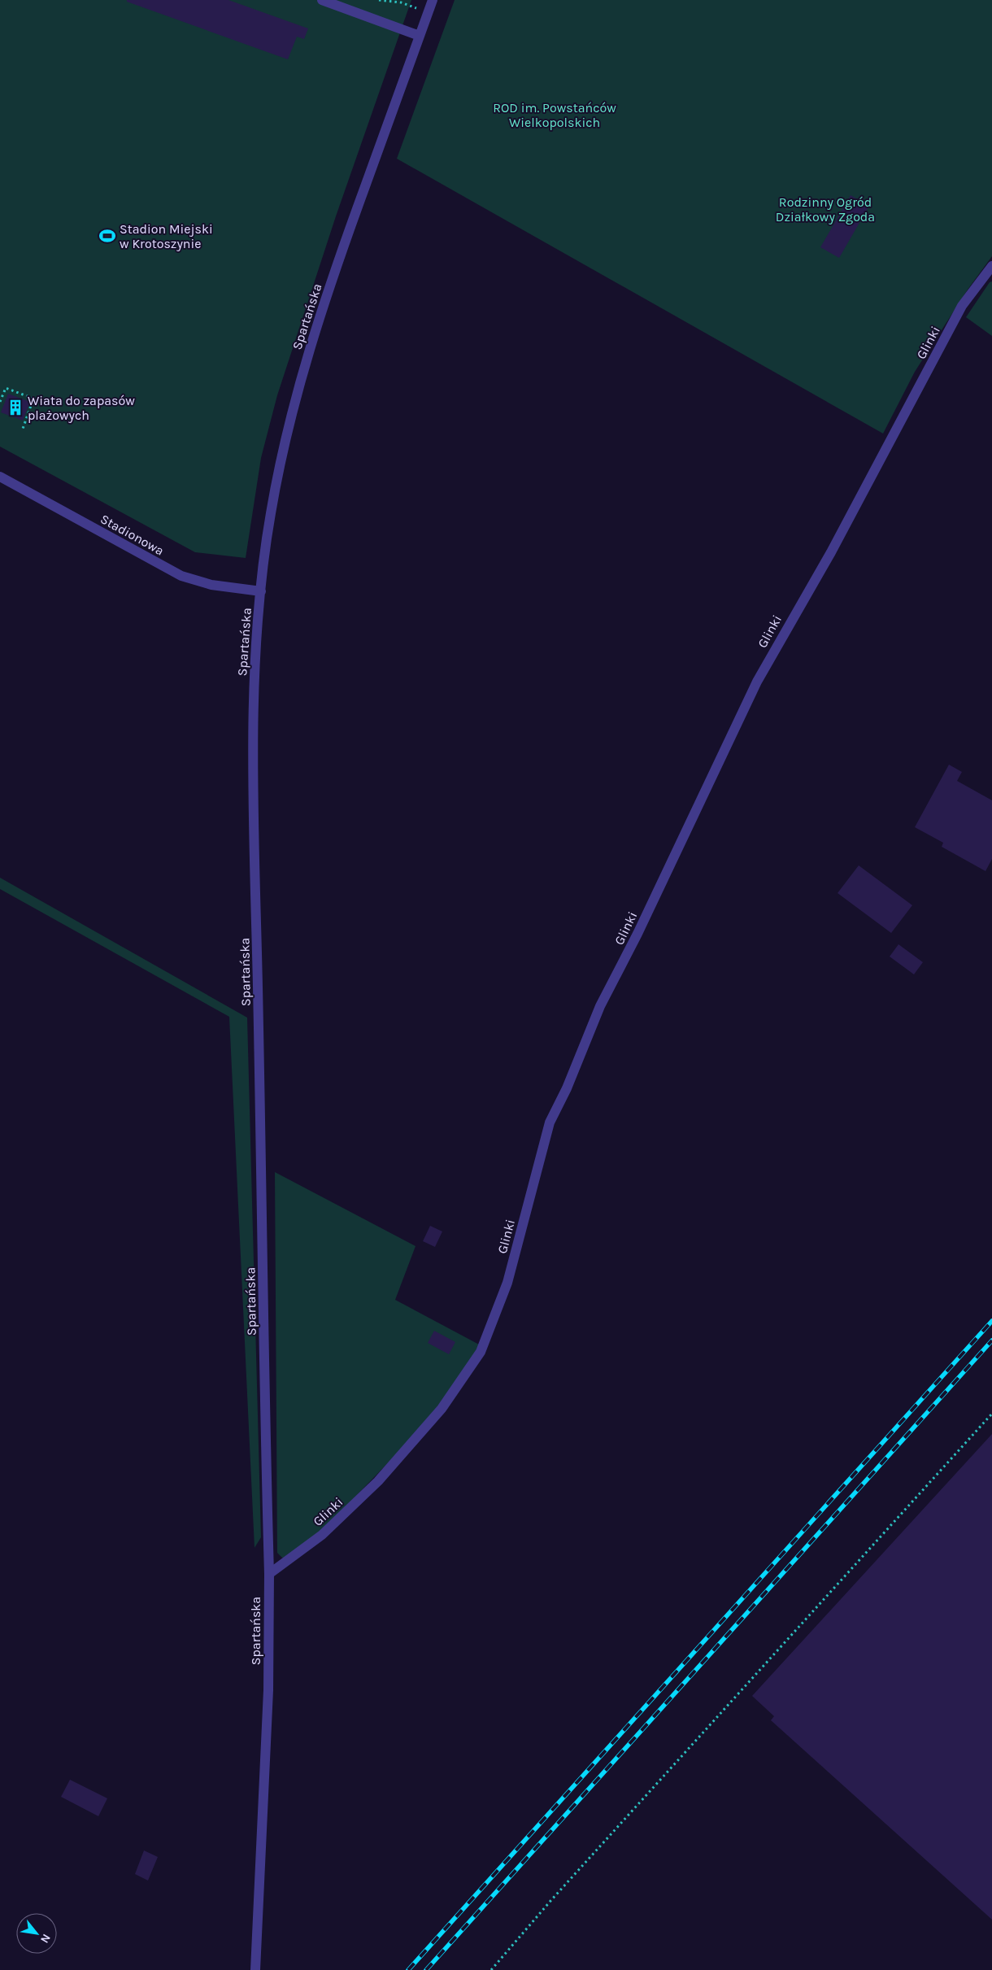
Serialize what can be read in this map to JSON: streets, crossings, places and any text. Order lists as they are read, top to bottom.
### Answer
{
  "streets": {
    "street": ["Spartańska", "Glinki", "Stadionowa"]
  },
  "crossings": [
    ["Spartańska", "Glinki"],
    ["Spartańska", "Stadionowa"]
  ],
  "parks": ["ROD im. Powstańców Wielkopolskich", "Rodzinny Ogród Działkowy Zgoda"],
  "places": {
    "sports": ["Stadion Miejski w Krotoszynie"],
    "building": ["Wiata do zapasów plażowych"]
  },
  "north": "bottom right"
}
